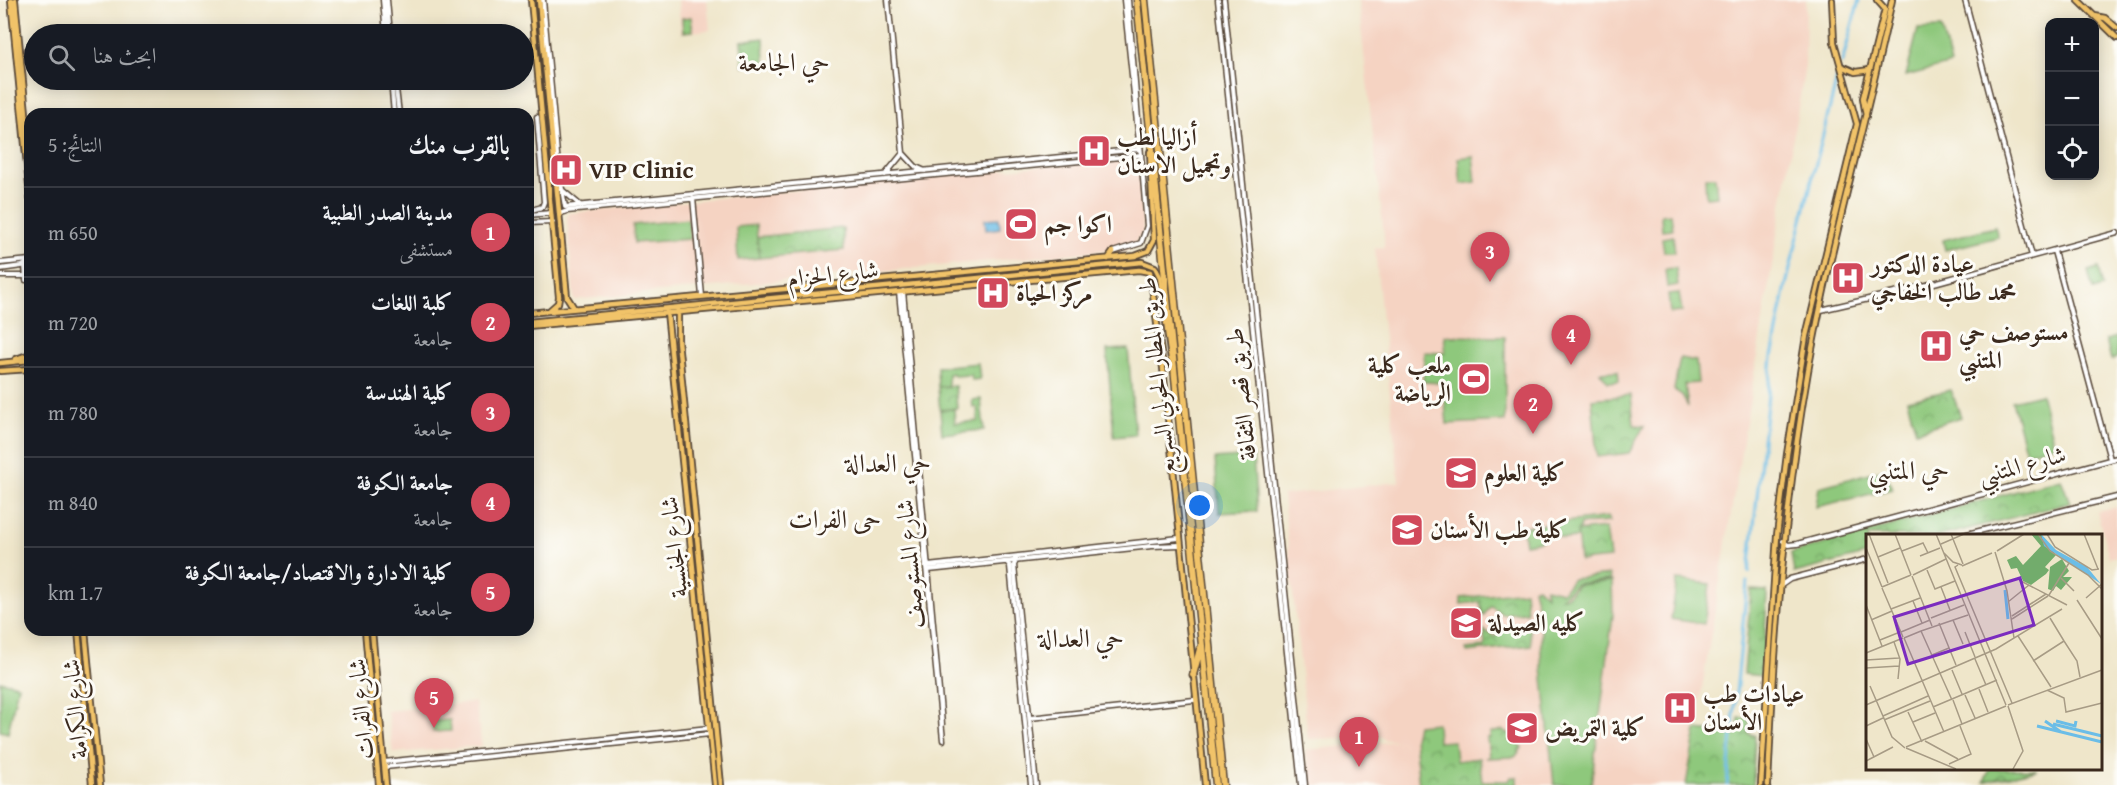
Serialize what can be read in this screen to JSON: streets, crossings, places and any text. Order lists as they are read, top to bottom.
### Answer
{
  "streets": {
    "highway": ["طريق المطار الحولي السريع"],
    "main road": [
      "شارع الحزام",
      "شارع الجنسية",
      "شارع الكرامة",
      "شارع الفرات"
    ],
    "street": ["طريق قصر الثقافة", "شارع المتنبي", "شارع المستوصف"]
  },
  "crossings": [
    ["شارع الحزام", "طريق المطار الحولي السريع"],
    ["شارع الحزام", "شارع الجنسية"]
  ],
  "districts": [
    "حي الجامعة",
    "حي العدالة",
    "حي المتنبي",
    "حی الفرات",
    "حي العدالة"
  ],
  "places": {
    "hospital": [
      "أزاليا لطب وتجميل الاسنان",
      "VIP Clinic",
      "عيادة الدكتور محمد طالب الخفاجي",
      "مركز الحياة",
      "مستوصف حي المتنبي",
      "عيادات طب الأسنان"
    ],
    "sports": ["اكوا جم", "ملعب كلية الرياضة"],
    "school or university": [
      "كلية العلوم",
      "كلية طب الأسنان",
      "كليه الصيدلة",
      "كلية التمريض"
    ]
  },
  "page": {
    "map_buttons": ["+", "−"],
    "search": "ابحث هنا",
    "heading": ["بالقرب منك", "النتائج: 5"],
    "list": [
      {
        "mark": "1",
        "name": "مدينة الصدر الطبية",
        "note": "مستشفى",
        "value": "650 m"
      },
      {
        "mark": "2",
        "name": "كلبة اللغات",
        "note": "جامعة",
        "value": "720 m"
      },
      {
        "mark": "3",
        "name": "كلية الهندسة",
        "note": "جامعة",
        "value": "780 m"
      },
      {
        "mark": "4",
        "name": "جامعة الكوفة",
        "note": "جامعة",
        "value": "840 m"
      },
      {
        "mark": "5",
        "name": "كلية الادارة والاقتصاد/جامعة الكوفة",
        "note": "جامعة",
        "value": "1.7 km"
      }
    ],
    "pins": [
      "3",
      "4",
      "2",
      "5",
      "1"
    ]
  }
}
